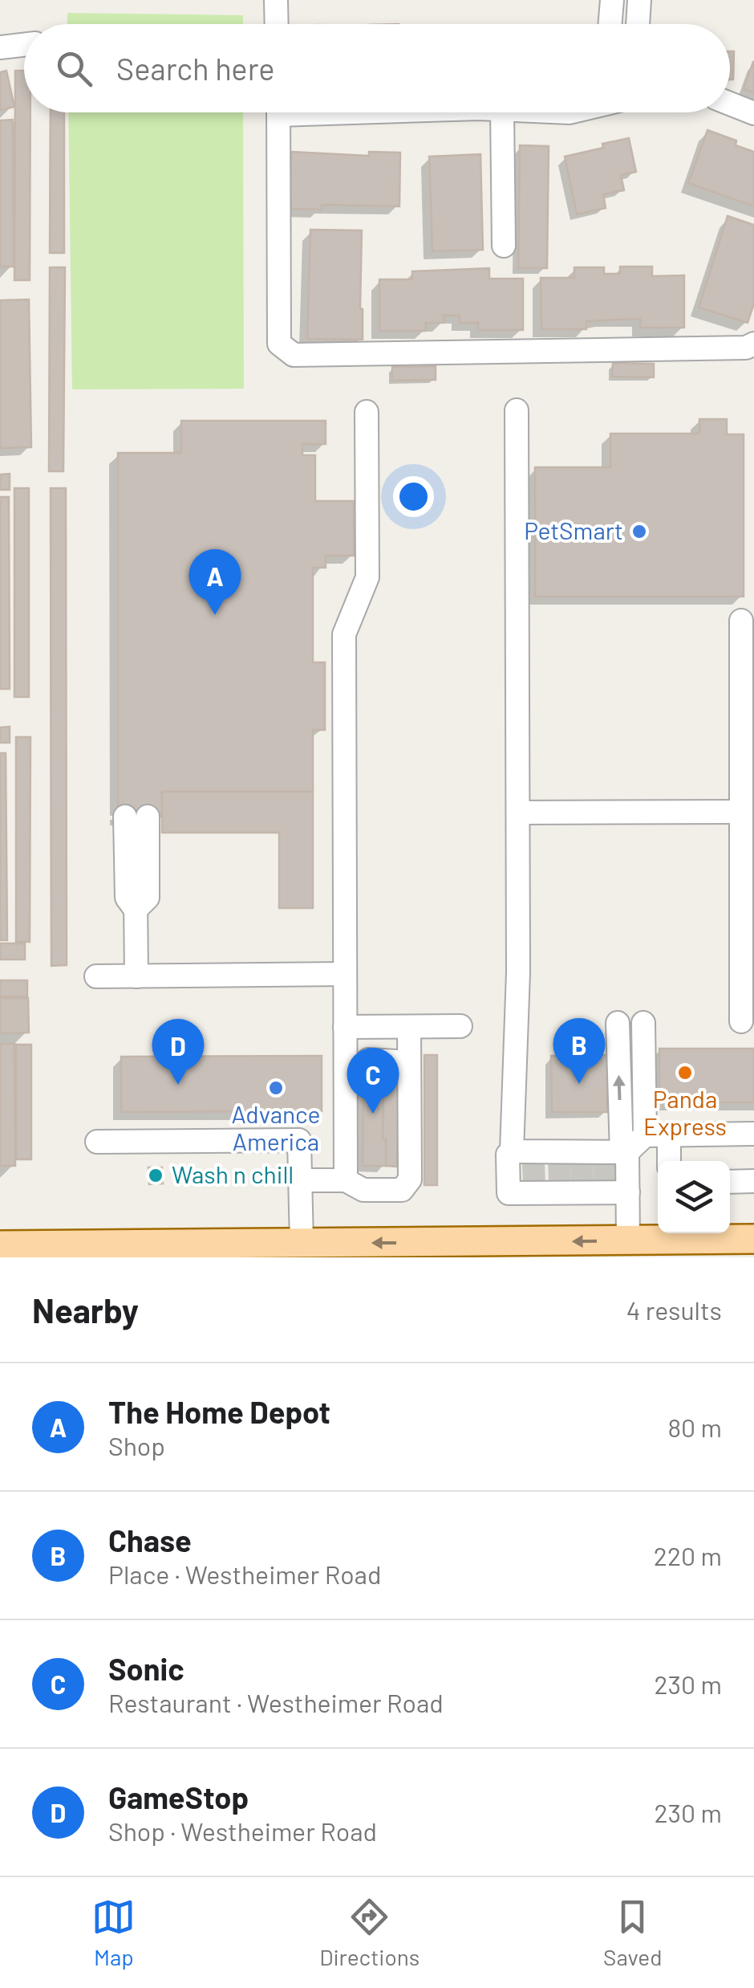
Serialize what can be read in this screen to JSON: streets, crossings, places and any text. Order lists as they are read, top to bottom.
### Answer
{
  "places": [
    "PetSmart",
    "Panda Express",
    "Advance America",
    "Wash n chill"
  ],
  "page": {
    "search": "Search here",
    "pins": [
      "A",
      "B",
      "D",
      "C"
    ],
    "heading": ["Nearby", "4 results"],
    "list": [
      {
        "mark": "A",
        "name": "The Home Depot",
        "note": "Shop",
        "value": "80 m"
      },
      {
        "mark": "B",
        "name": "Chase",
        "note": "Place · Westheimer Road",
        "value": "220 m"
      },
      {
        "mark": "C",
        "name": "Sonic",
        "note": "Restaurant · Westheimer Road",
        "value": "230 m"
      },
      {
        "mark": "D",
        "name": "GameStop",
        "note": "Shop · Westheimer Road",
        "value": "230 m"
      }
    ],
    "nav": ["Map", "Directions", "Saved"]
  }
}
